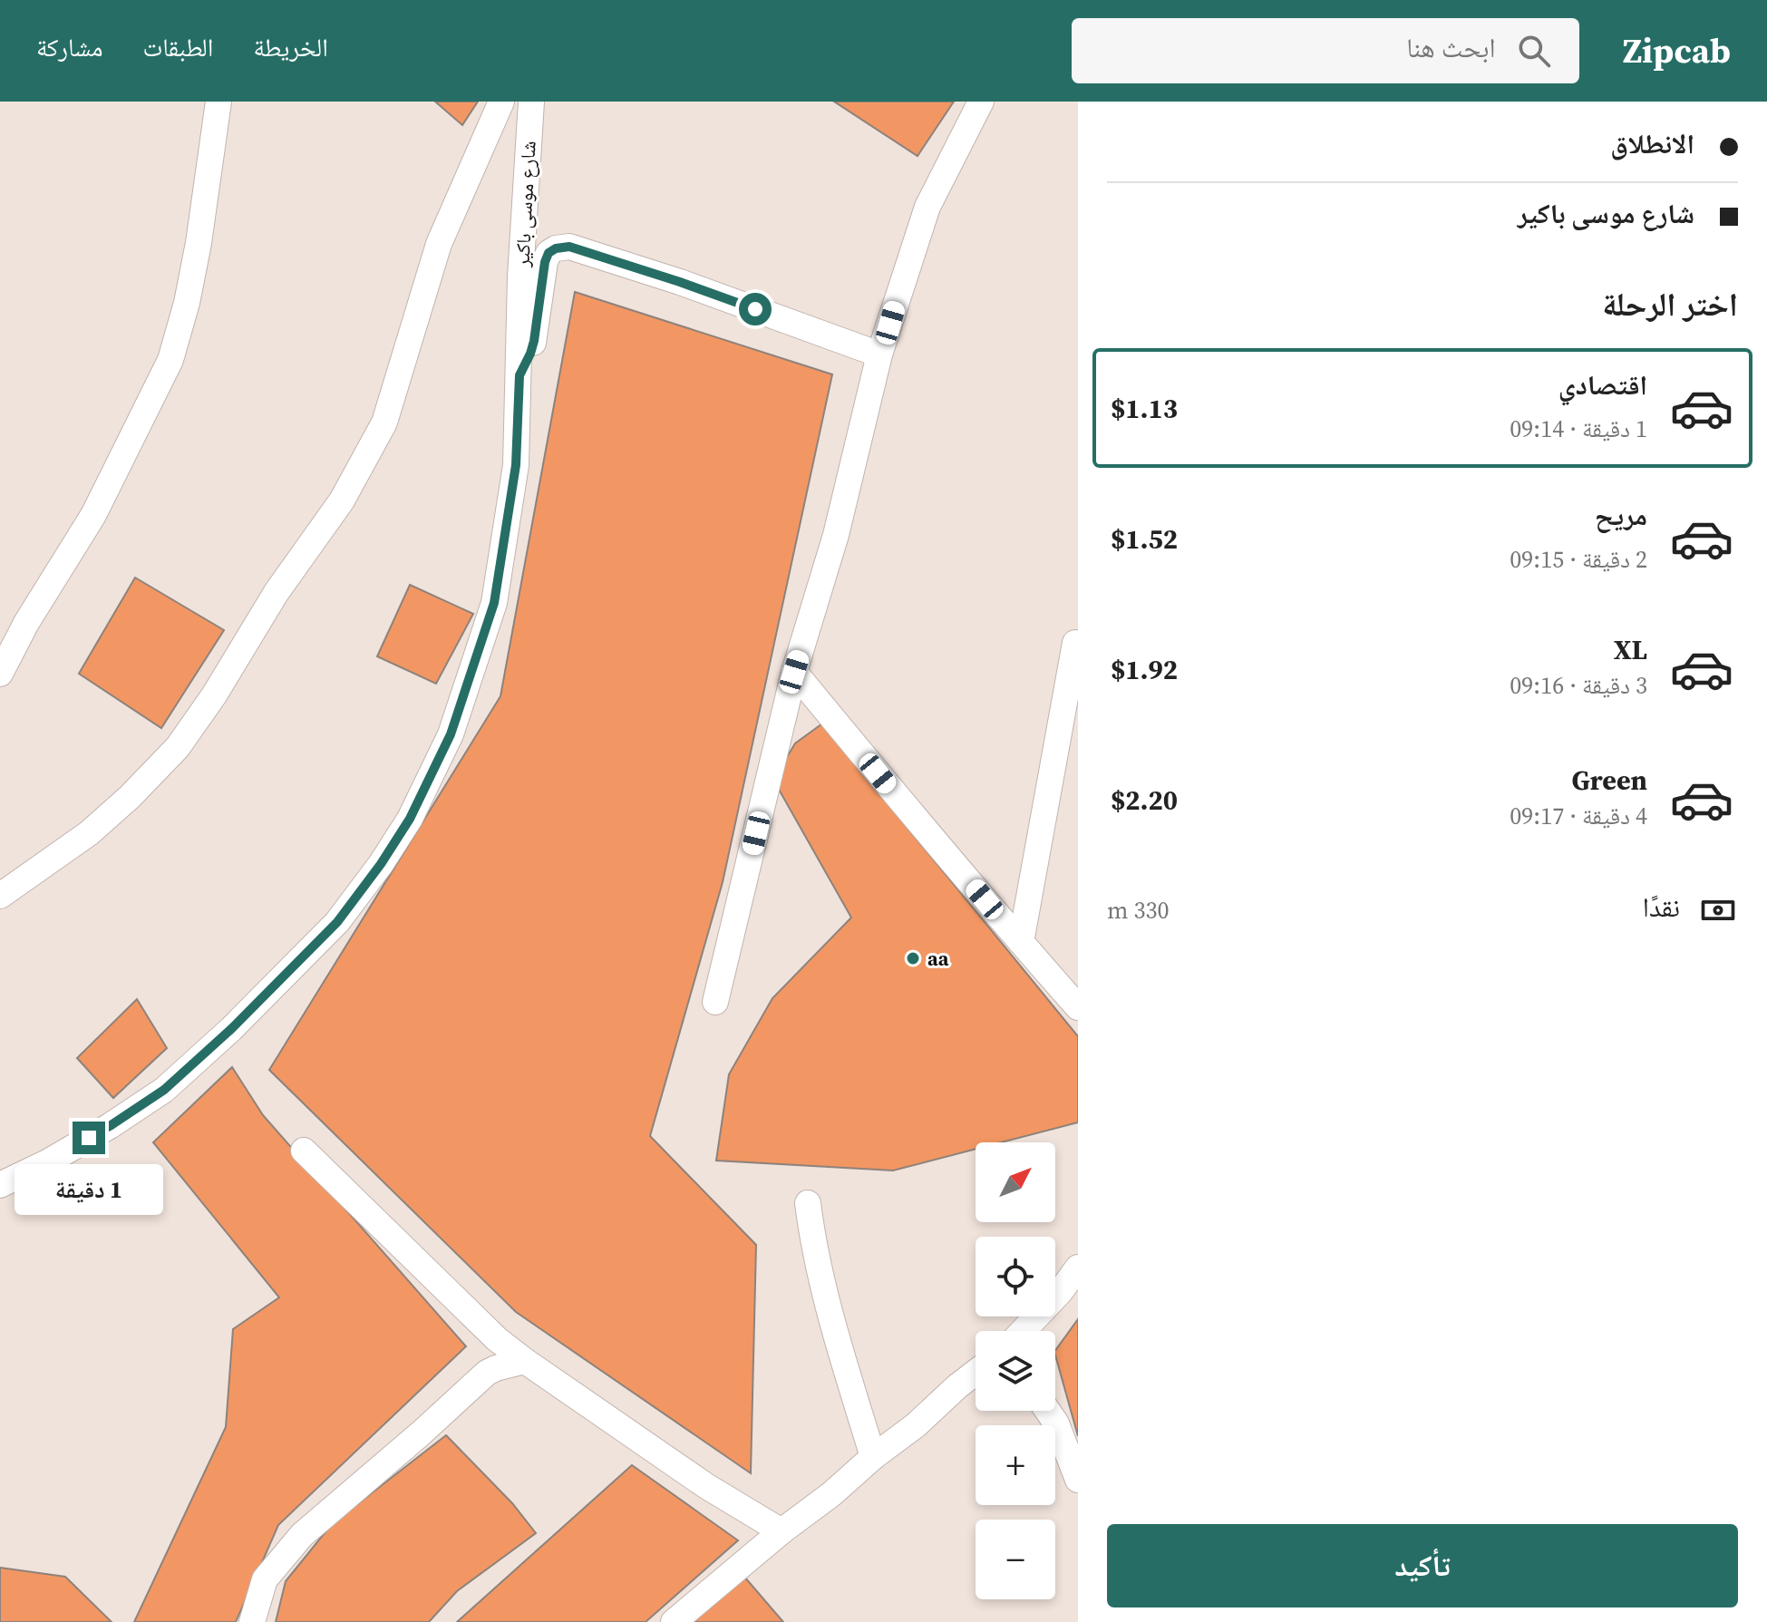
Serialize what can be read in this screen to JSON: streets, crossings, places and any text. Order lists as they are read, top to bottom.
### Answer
{
  "streets": {
    "street": ["شارع موسى باكير"]
  },
  "places": ["aa"],
  "north": "top right",
  "page": {
    "header": "Zipcab",
    "search": "ابحث هنا",
    "nav": ["الخريطة", "الطبقات", "مشاركة"],
    "banner": ["الانطلاق", "شارع موسى باكير"],
    "heading": "اختر الرحلة",
    "list": [
      {
        "name": "اقتصادي",
        "note": "1 دقيقة · 09:14",
        "value": "$1.13"
      },
      {
        "name": "مريح",
        "note": "2 دقيقة · 09:15",
        "value": "$1.52"
      },
      {
        "name": "XL",
        "note": "3 دقيقة · 09:16",
        "value": "$1.92"
      },
      {
        "name": "Green",
        "note": "4 دقيقة · 09:17",
        "value": "$2.20"
      }
    ],
    "pay": ["نقدًا", "330 m"],
    "map_buttons": ["+", "−"],
    "bubble": "1 دقيقة",
    "buttons": "تأكيد"
  }
}
